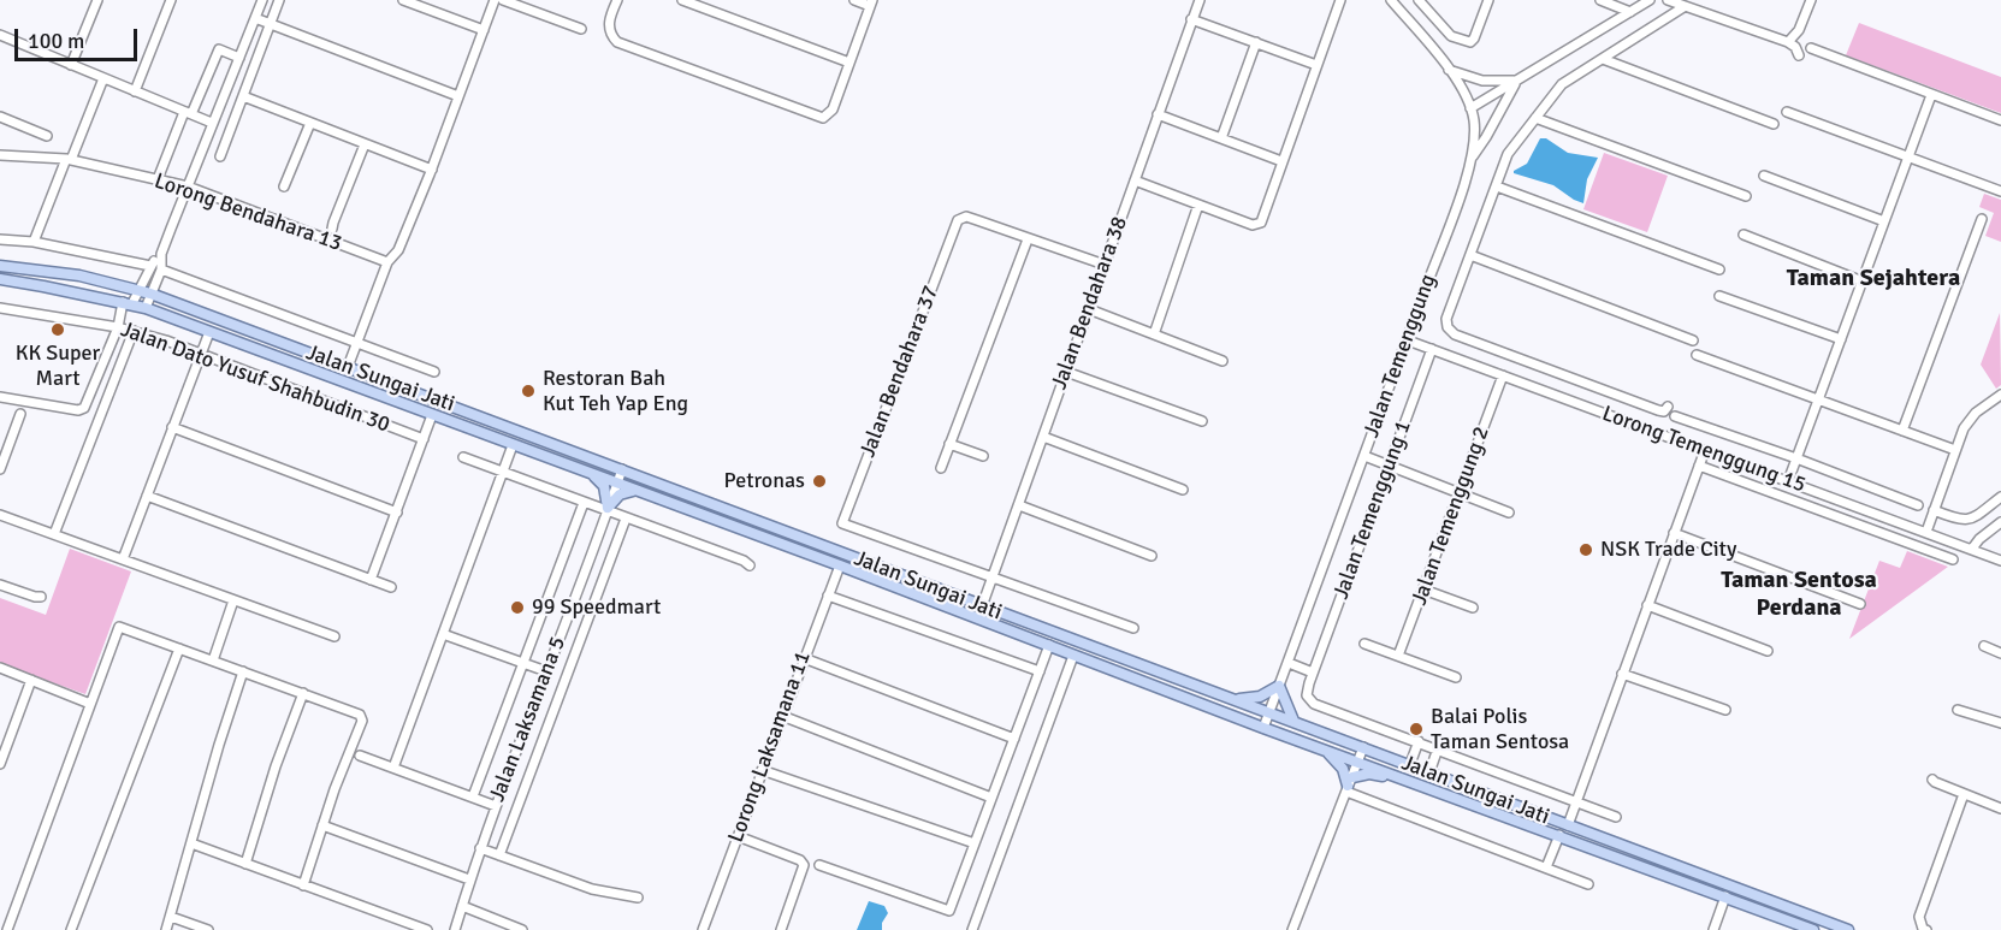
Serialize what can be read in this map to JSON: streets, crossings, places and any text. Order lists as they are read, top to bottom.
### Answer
{
  "streets": {
    "main road": ["Jalan Sungai Jati"],
    "street": [
      "Lorong Bendahara 13",
      "Jalan Bendahara 38",
      "Jalan Temenggung",
      "Jalan Bendahara 37",
      "Jalan Dato Yusuf Shahbudin 30",
      "Lorong Temenggung 15",
      "Jalan Temenggung 1",
      "Jalan Temenggung 2",
      "Jalan Laksamana 5",
      "Lorong Laksamana 11"
    ]
  },
  "crossings": [
    ["Jalan Bendahara 38", "Jalan Bendahara 37"],
    ["Jalan Bendahara 38", "Jalan Sungai Jati"],
    ["Jalan Temenggung", "Jalan Sungai Jati"],
    ["Jalan Temenggung", "Lorong Temenggung 15"],
    ["Jalan Sungai Jati", "Jalan Laksamana 5"],
    ["Jalan Sungai Jati", "Lorong Laksamana 11"],
    ["Lorong Temenggung 15", "Jalan Temenggung 1"],
    ["Lorong Temenggung 15", "Jalan Temenggung 2"]
  ],
  "districts": ["Taman Sejahtera", "Taman Sentosa Perdana"],
  "places": [
    "KK Super Mart",
    "Restoran Bah Kut Teh Yap Eng",
    "Petronas",
    "NSK Trade City",
    "99 Speedmart",
    "Balai Polis Taman Sentosa"
  ],
  "scale_bar": "100 m"
}
